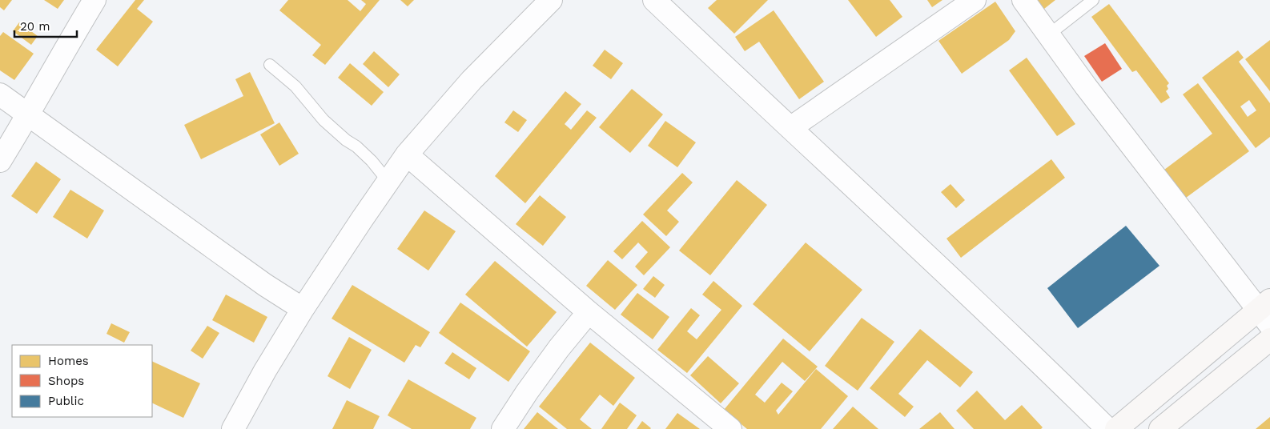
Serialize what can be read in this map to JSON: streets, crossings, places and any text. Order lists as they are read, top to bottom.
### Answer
{
  "legend": ["Homes", "Shops", "Public"],
  "scale_bar": "20 m"
}
